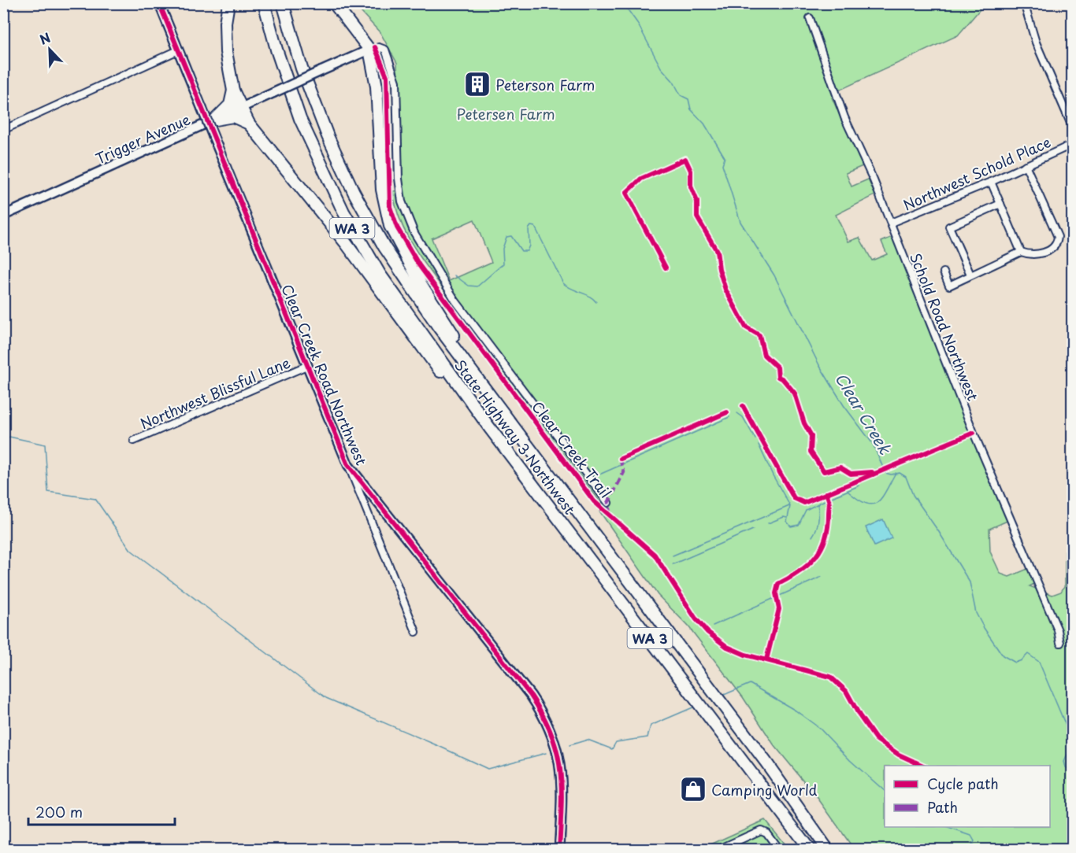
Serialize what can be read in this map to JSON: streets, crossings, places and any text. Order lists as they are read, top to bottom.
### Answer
{
  "streets": {
    "highway": ["WA 3", "State Highway 3 Northwest"],
    "main road": ["Trigger Avenue", "Clear Creek Road Northwest"],
    "street": ["Northwest Schold Place", "Schold Road Northwest", "Northwest Blissful Lane"],
    "cycle path": ["Clear Creek Trail"]
  },
  "crossings": [
    ["Northwest Schold Place", "Schold Road Northwest"],
    ["Clear Creek Road Northwest", "Northwest Blissful Lane"]
  ],
  "water": ["Clear Creek"],
  "parks": ["Petersen Farm"],
  "places": {
    "building": ["Peterson Farm"],
    "shop": ["Camping World"]
  },
  "legend": ["Cycle path", "Path"],
  "scale_bar": "200 m",
  "north": "top left"
}
